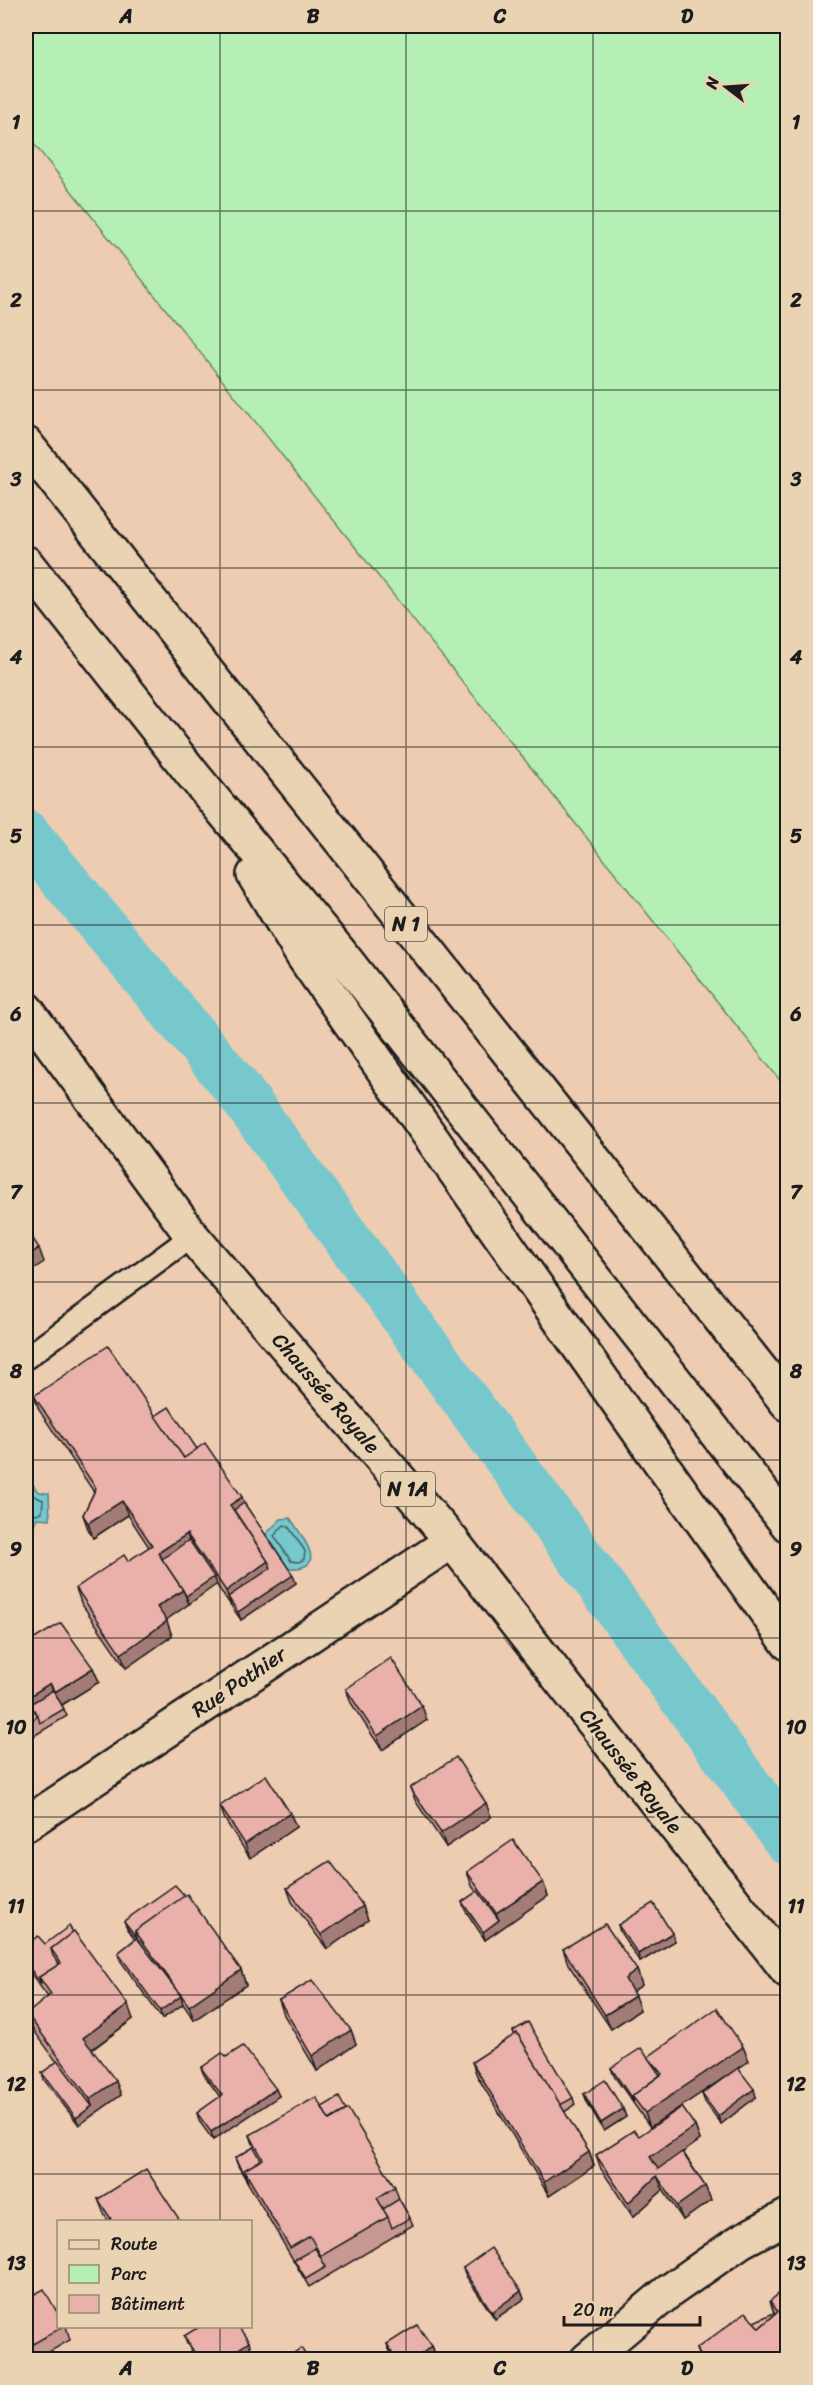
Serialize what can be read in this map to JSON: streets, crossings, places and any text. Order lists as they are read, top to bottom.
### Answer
{
  "streets": {
    "main road": [
      "N 1",
      "Chaussée Royale",
      "N 1A",
      "Rue Pothier"
    ]
  },
  "crossings": [
    ["Chaussée Royale", "Rue Pothier"]
  ],
  "legend": ["Route", "Parc", "Bâtiment"],
  "scale_bar": "20 m",
  "north": "left",
  "grid": {
    "columns": [
      "A",
      "B",
      "C",
      "D"
    ],
    "rows": [
      "1",
      "2",
      "3",
      "4",
      "5",
      "6",
      "7",
      "8",
      "9",
      "10",
      "11",
      "12",
      "13"
    ]
  }
}
